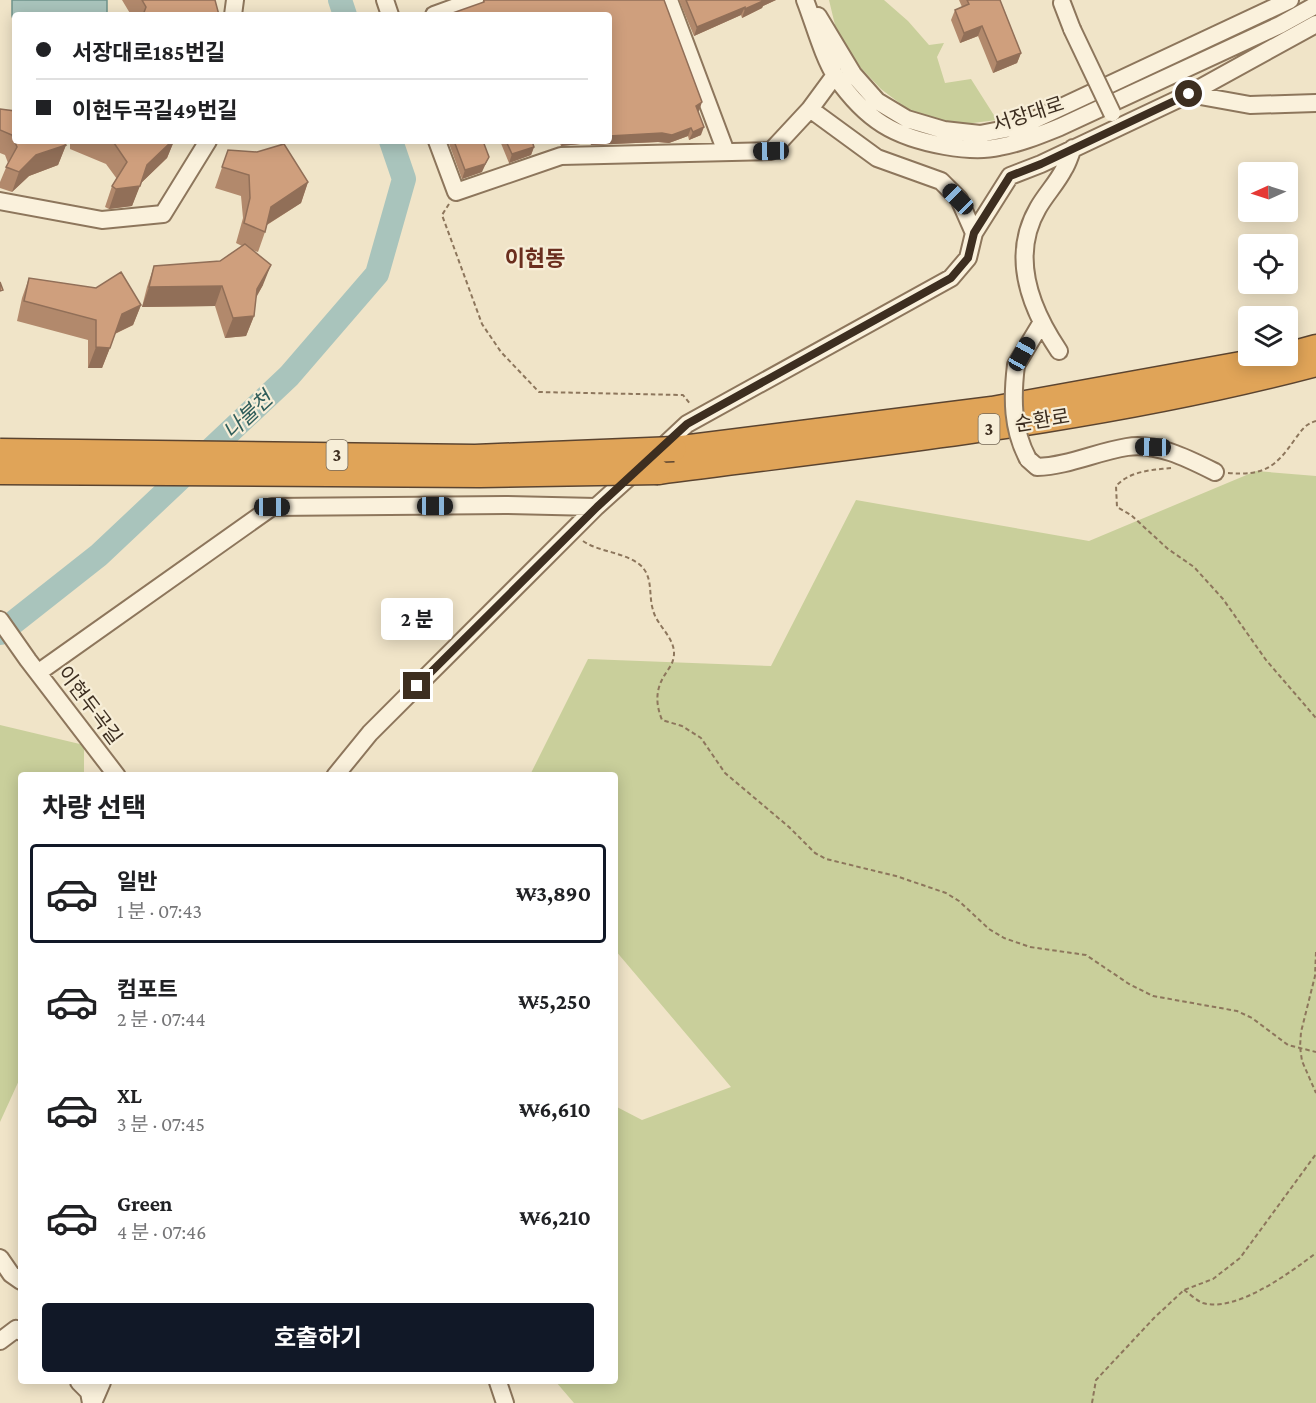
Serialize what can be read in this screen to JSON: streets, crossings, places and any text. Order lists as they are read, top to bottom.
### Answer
{
  "streets": {
    "highway": ["순환로", "3"],
    "street": ["서장대로", "이현두곡길"]
  },
  "districts": ["이현동"],
  "water": ["나불천"],
  "north": "left",
  "page": {
    "banner": ["서장대로185번길", "이현두곡길49번길"],
    "bubble": "2 분",
    "heading": "차량 선택",
    "list": [
      {
        "name": "일반",
        "note": "1 분 · 07:43",
        "value": "₩3,890"
      },
      {
        "name": "컴포트",
        "note": "2 분 · 07:44",
        "value": "₩5,250"
      },
      {
        "name": "XL",
        "note": "3 분 · 07:45",
        "value": "₩6,610"
      },
      {
        "name": "Green",
        "note": "4 분 · 07:46",
        "value": "₩6,210"
      }
    ],
    "buttons": "호출하기"
  }
}
